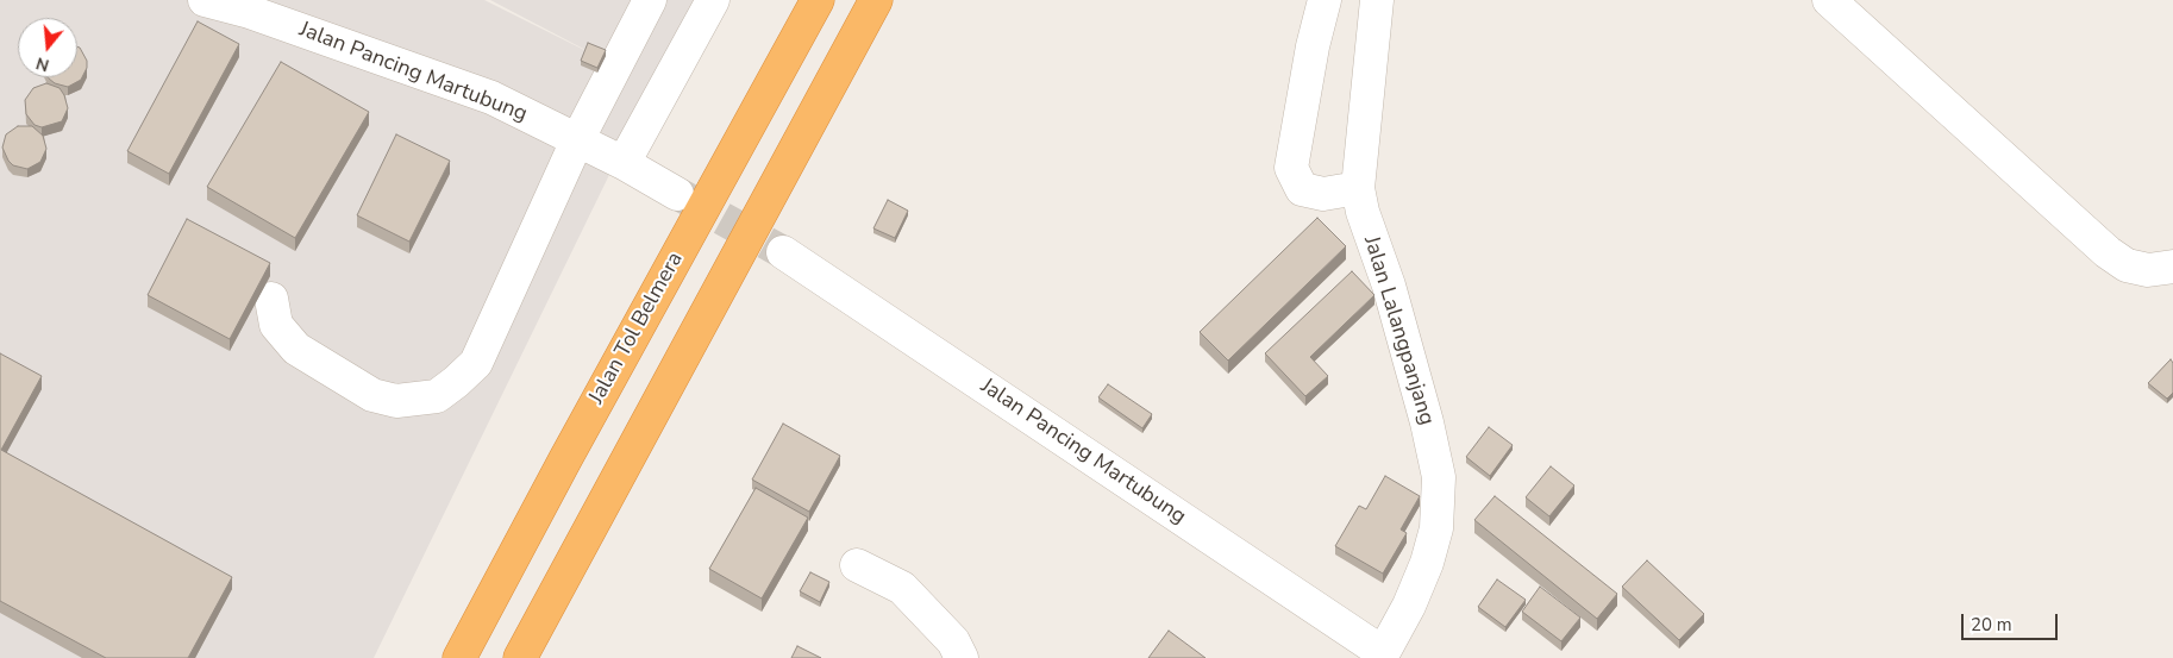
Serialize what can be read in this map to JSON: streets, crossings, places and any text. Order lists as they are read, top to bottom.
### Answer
{
  "streets": {
    "highway": ["Jalan Tol Belmera"],
    "street": ["Jalan Pancing Martubung", "Jalan Lalangpanjang"]
  },
  "crossings": [
    ["Jalan Pancing Martubung", "Jalan Lalangpanjang"]
  ],
  "scale_bar": "20 m",
  "north": "bottom"
}
